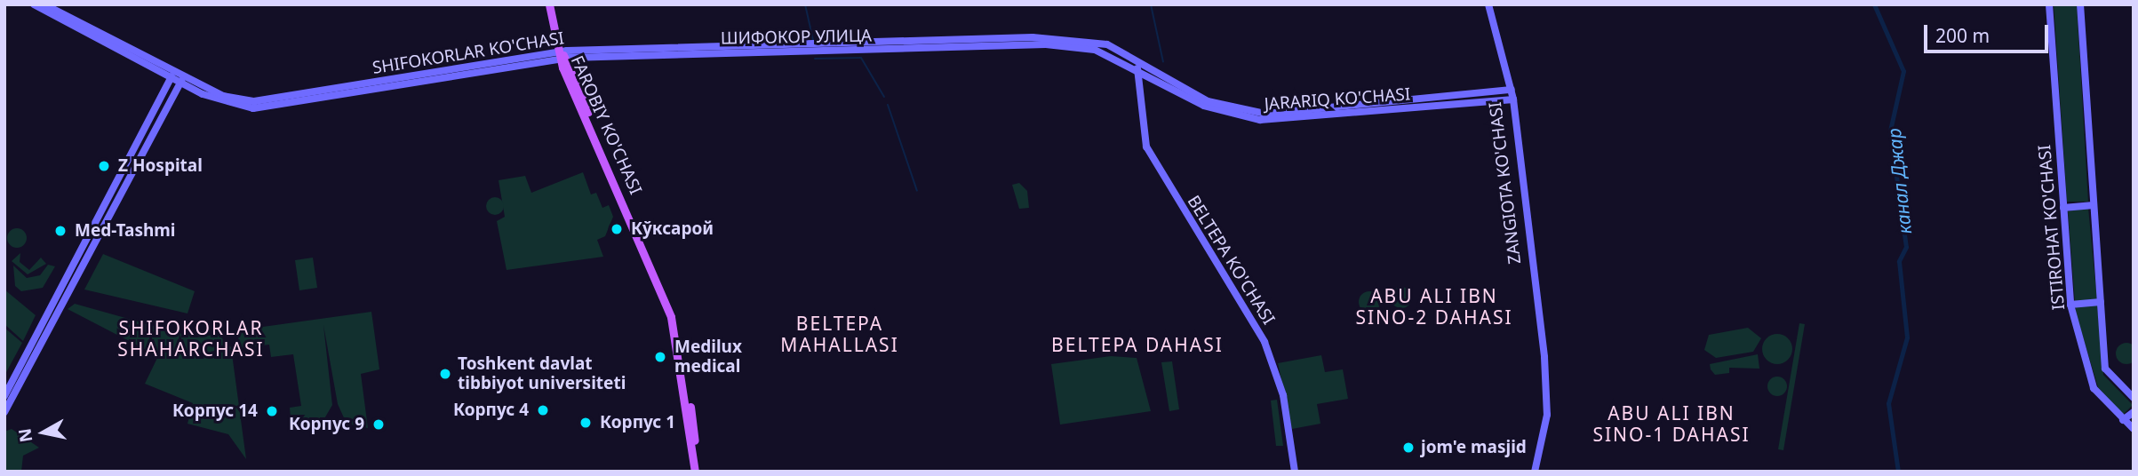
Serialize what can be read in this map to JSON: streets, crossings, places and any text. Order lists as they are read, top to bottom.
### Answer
{
  "streets": {
    "main road": [
      "ШИФОКОР УЛИЦА",
      "SHIFOKORLAR KO'CHASI",
      "JARARIQ KO'CHASI",
      "FAROBIY KO'CHASI",
      "ZANGIOTA KO'CHASI",
      "ISTIROHAT KO'CHASI",
      "BELTEPA KO'CHASI"
    ]
  },
  "crossings": [
    ["ШИФОКОР УЛИЦА", "SHIFOKORLAR KO'CHASI"],
    ["ШИФОКОР УЛИЦА", "JARARIQ KO'CHASI"],
    ["ШИФОКОР УЛИЦА", "FAROBIY KO'CHASI"],
    ["SHIFOKORLAR KO'CHASI", "FAROBIY KO'CHASI"],
    ["JARARIQ KO'CHASI", "ZANGIOTA KO'CHASI"],
    ["JARARIQ KO'CHASI", "BELTEPA KO'CHASI"]
  ],
  "districts": [
    "ABU ALI IBN SINO-2 DAHASI",
    "BELTEPA MAHALLASI",
    "SHIFOKORLAR SHAHARCHASI",
    "BELTEPA DAHASI",
    "ABU ALI IBN SINO-1 DAHASI"
  ],
  "water": ["канал Джар"],
  "places": [
    "Z Hospital",
    "Кўксарой",
    "Med-Tashmi",
    "Medilux medical",
    "Toshkent davlat tibbiyot universiteti",
    "Корпус 4",
    "Корпус 14",
    "Корпус 1",
    "Корпус 9",
    "jom'e masjid"
  ],
  "scale_bar": "200 m",
  "north": "left"
}
